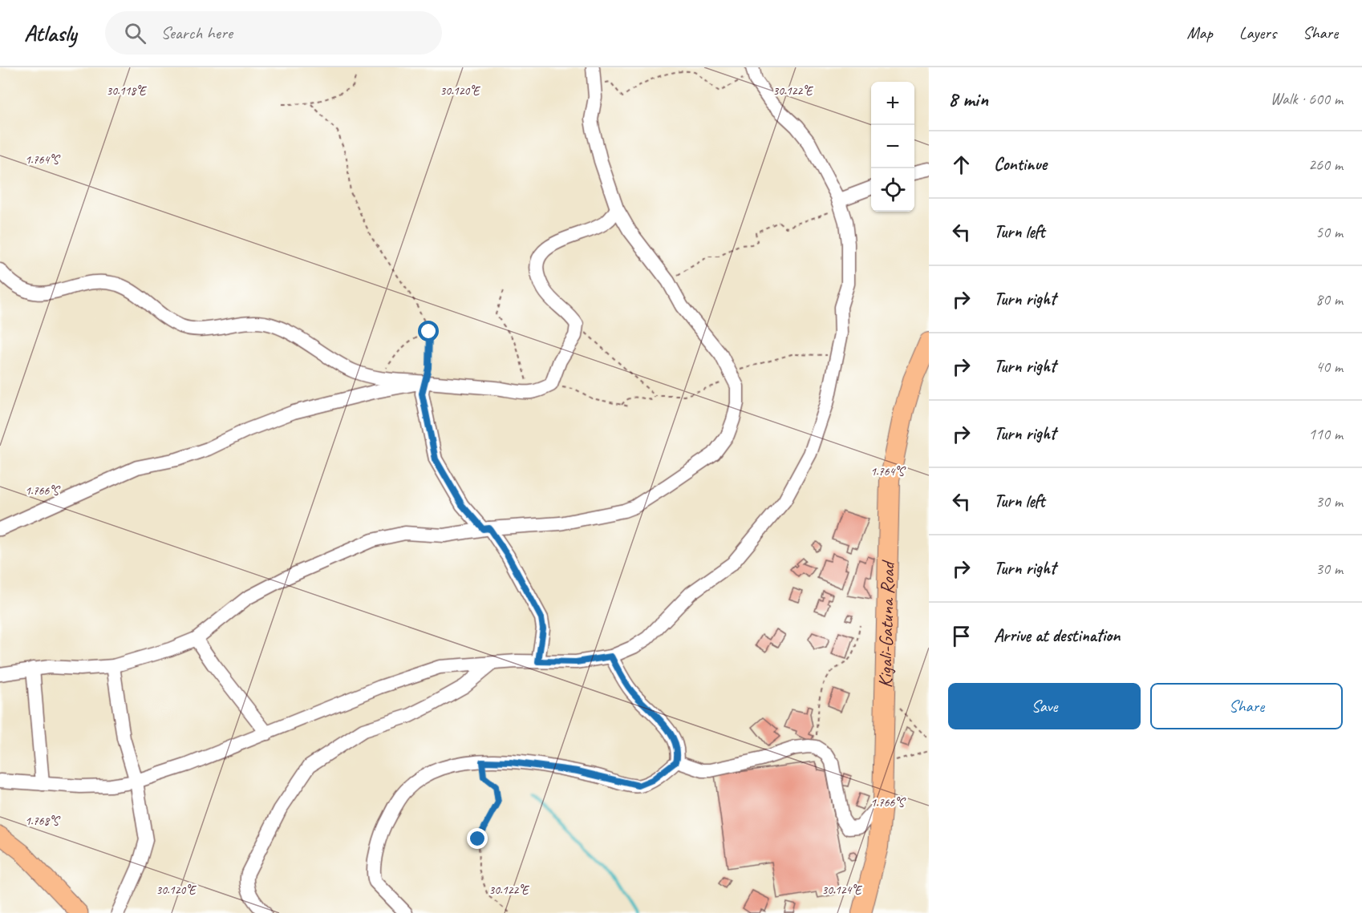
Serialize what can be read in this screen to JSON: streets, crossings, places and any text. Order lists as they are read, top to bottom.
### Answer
{
  "streets": {
    "highway": ["Kigali-Gatuna Road"]
  },
  "page": {
    "header": "Atlasly",
    "search": "Search here",
    "nav": ["Map", "Layers", "Share"],
    "heading": ["8 min", "Walk · 600 m"],
    "map_buttons": ["+", "−"],
    "list": [
      ["Continue", "260 m"],
      ["Turn left", "50 m"],
      ["Turn right", "80 m"],
      ["Turn right", "40 m"],
      ["Turn right", "110 m"],
      ["Turn left", "30 m"],
      ["Turn right", "30 m"],
      "Arrive at destination"
    ],
    "buttons": ["Save", "Share"]
  },
  "coordinates": [
    "30.118°E",
    "30.120°E",
    "30.122°E",
    "1.764°S",
    "1.766°S",
    "1.768°S",
    "30.124°E"
  ]
}
